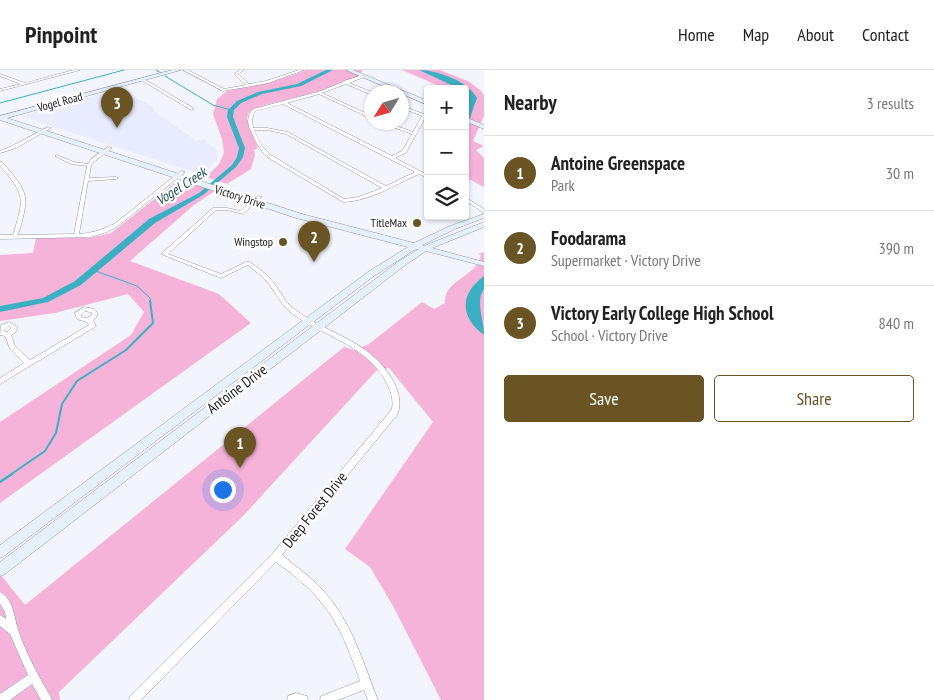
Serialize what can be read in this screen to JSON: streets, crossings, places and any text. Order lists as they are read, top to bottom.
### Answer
{
  "streets": {
    "main road": ["Vogel Road", "Victory Drive", "Antoine Drive"],
    "street": ["Deep Forest Drive"]
  },
  "crossings": [
    ["Vogel Road", "Victory Drive"],
    ["Victory Drive", "Antoine Drive"],
    ["Victory Drive", "Deep Forest Drive"],
    ["Antoine Drive", "Deep Forest Drive"]
  ],
  "water": ["Vogel Creek"],
  "places": ["TitleMax", "Wingstop"],
  "north": "bottom left",
  "page": {
    "header": "Pinpoint",
    "nav": [
      "Home",
      "Map",
      "About",
      "Contact"
    ],
    "heading": ["Nearby", "3 results"],
    "map_buttons": ["+", "−"],
    "pins": ["3", "2", "1"],
    "list": [
      {
        "mark": "1",
        "name": "Antoine Greenspace",
        "note": "Park",
        "value": "30 m"
      },
      {
        "mark": "2",
        "name": "Foodarama",
        "note": "Supermarket · Victory Drive",
        "value": "390 m"
      },
      {
        "mark": "3",
        "name": "Victory Early College High School",
        "note": "School · Victory Drive",
        "value": "840 m"
      }
    ],
    "buttons": ["Save", "Share"]
  }
}
